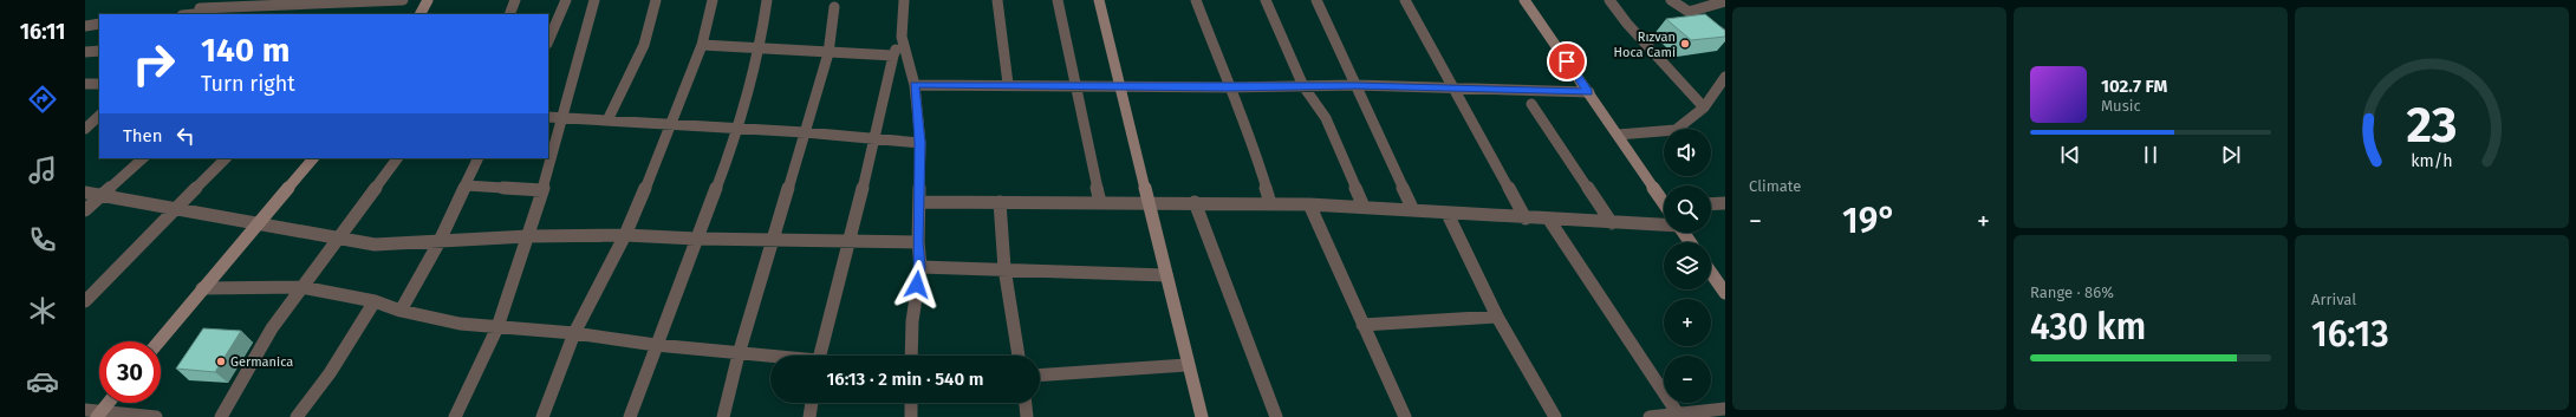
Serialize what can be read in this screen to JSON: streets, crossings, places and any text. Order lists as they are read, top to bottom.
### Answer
{
  "places": ["Rızvan Hoca Cami", "Germanica"],
  "page": {
    "tabs": "16:11",
    "tile": [
      "Climate",
      ["Range · 86%", "430 km"],
      ["Arrival", "16:13"]
    ],
    "turn": ["140 m", "Turn right"],
    "song": ["102.7 FM", "Music"],
    "then": "Then",
    "map_buttons": ["+", "−"],
    "heat": ["−", "19°", "+"],
    "limit": "30",
    "trip": "16:13 · 2 min · 540 m",
    "gauge": ["23", "km/h"]
  }
}
